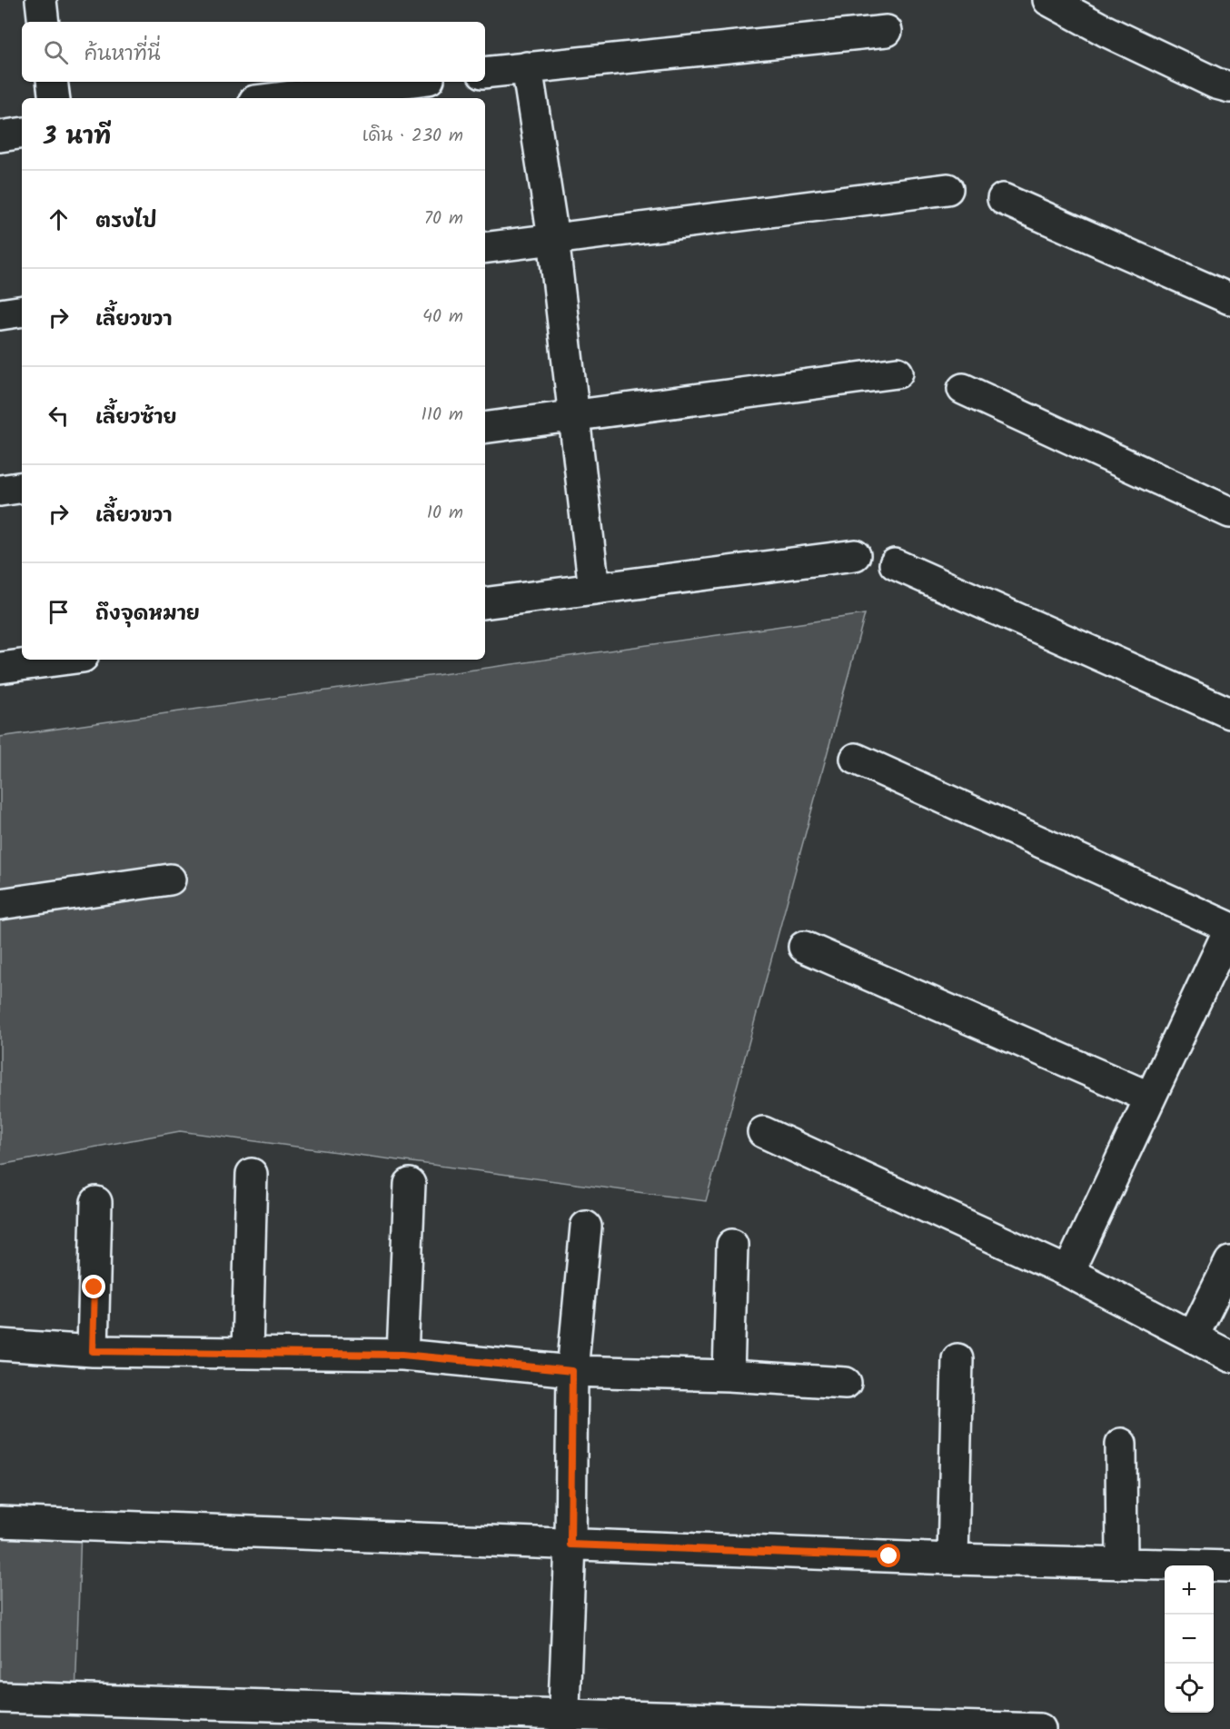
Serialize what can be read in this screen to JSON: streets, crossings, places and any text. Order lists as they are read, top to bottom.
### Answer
{
  "page": {
    "search": "ค้นหาที่นี่",
    "heading": ["3 นาที", "เดิน · 230 m"],
    "list": [
      ["ตรงไป", "70 m"],
      ["เลี้ยวขวา", "40 m"],
      ["เลี้ยวซ้าย", "110 m"],
      ["เลี้ยวขวา", "10 m"],
      "ถึงจุดหมาย"
    ],
    "map_buttons": ["+", "−"]
  }
}
